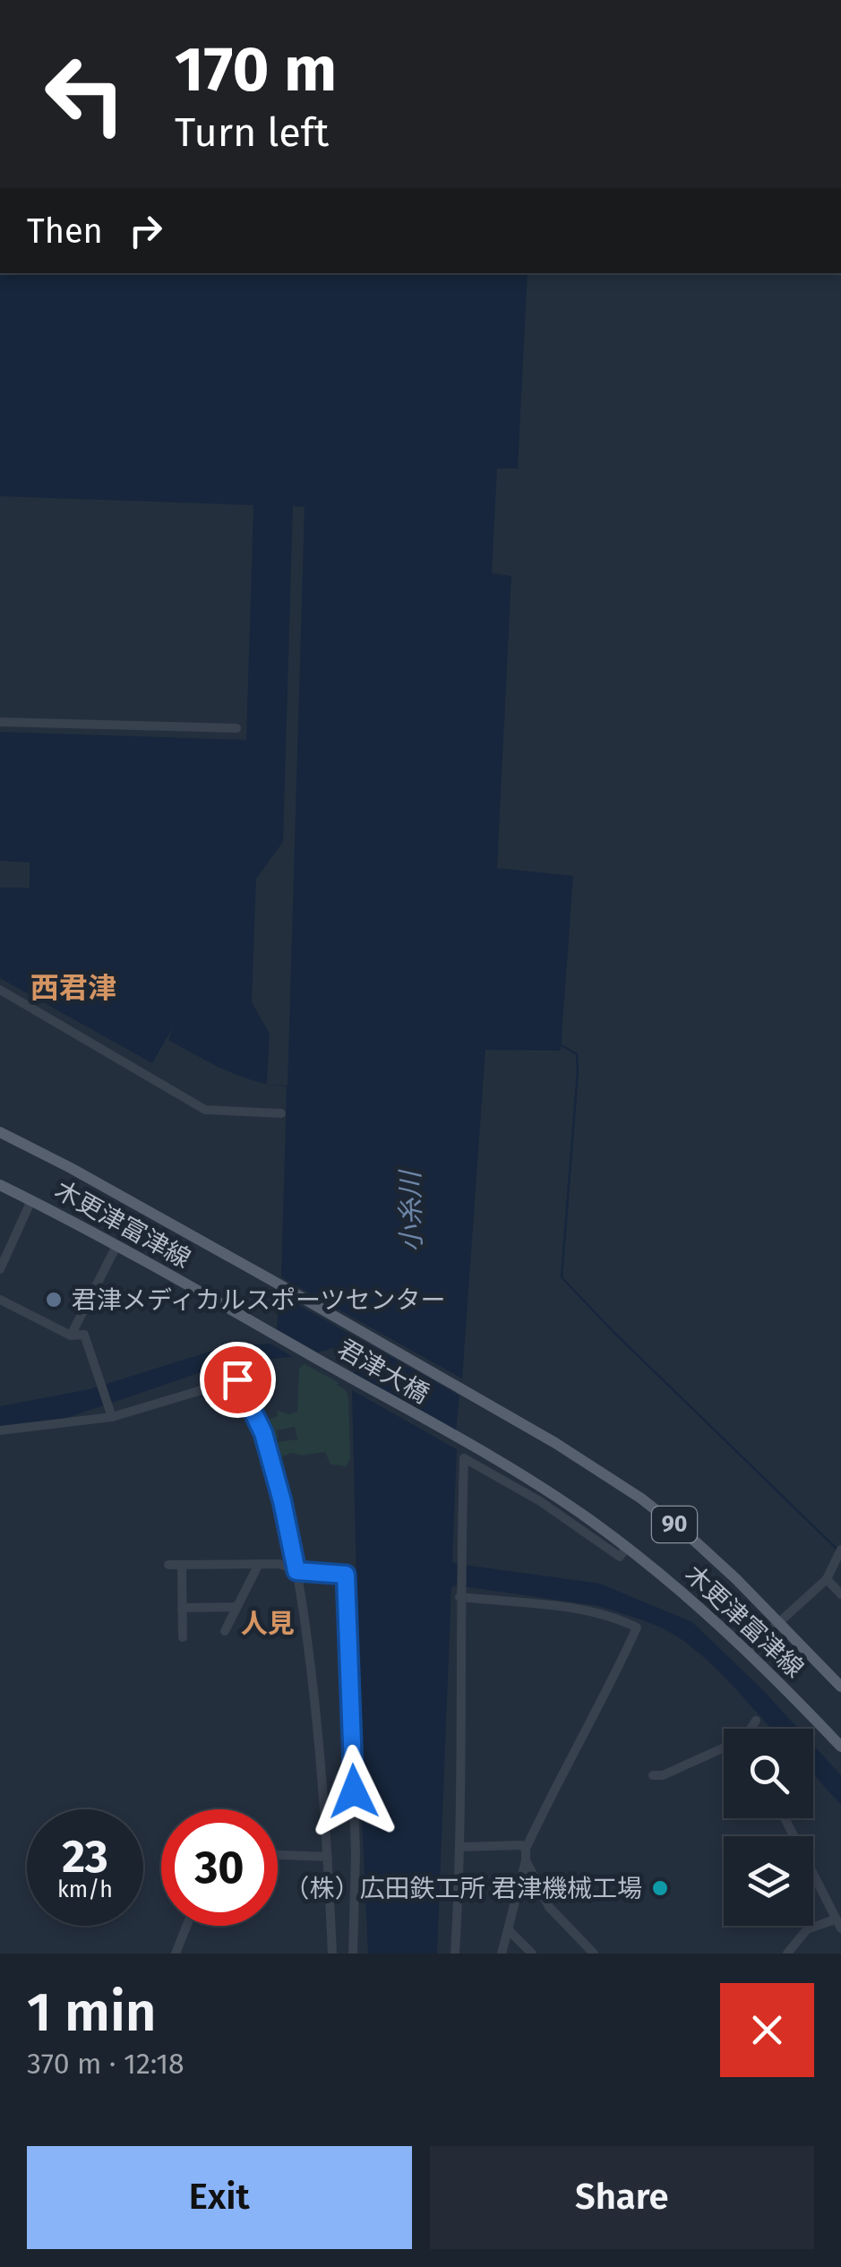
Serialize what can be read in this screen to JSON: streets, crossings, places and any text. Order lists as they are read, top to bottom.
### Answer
{
  "streets": {
    "main road": ["木更津富津線", "君津大橋", "90"]
  },
  "crossings": [
    ["木更津富津線", "君津大橋"]
  ],
  "districts": ["西君津", "人見"],
  "water": ["小糸川"],
  "places": ["君津メディカルスポーツセンター", "（株）広田鉄工所 君津機械工場"],
  "page": {
    "turn": ["170 m", "Turn left"],
    "then": "Then",
    "speed": "23 km/h",
    "limit": "30",
    "heading": ["1 min", "370 m · 12:18"],
    "buttons": ["Exit", "Share"]
  }
}
